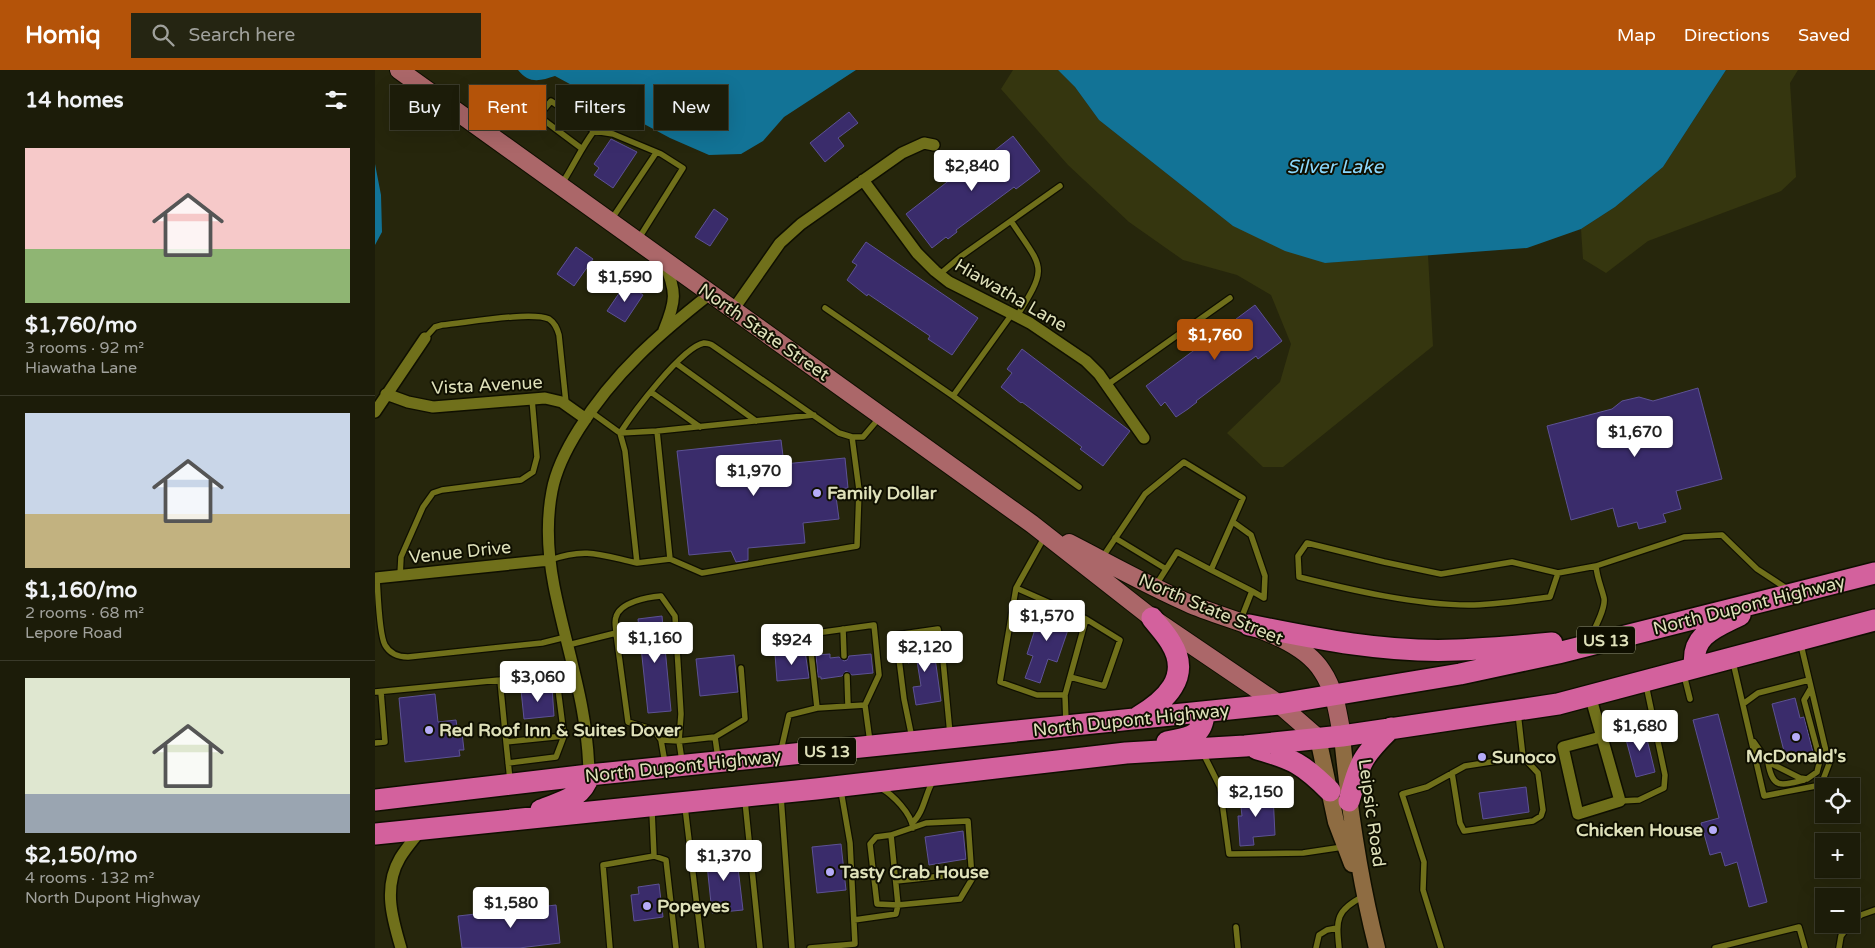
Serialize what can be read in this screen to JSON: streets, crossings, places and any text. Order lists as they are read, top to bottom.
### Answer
{
  "streets": {
    "highway": ["North Dupont Highway", "US 13"],
    "main road": ["North State Street"],
    "street": [
      "Hiawatha Lane",
      "Vista Avenue",
      "Venue Drive",
      "Leipsic Road"
    ]
  },
  "crossings": [
    ["North State Street", "North Dupont Highway"],
    ["North State Street", "Leipsic Road"],
    ["North Dupont Highway", "Leipsic Road"]
  ],
  "water": ["Silver Lake"],
  "places": [
    "Family Dollar",
    "Red Roof Inn & Suites Dover",
    "McDonald's",
    "Sunoco",
    "Chicken House",
    "Tasty Crab House",
    "Popeyes"
  ],
  "page": {
    "header": "Homiq",
    "search": "Search here",
    "nav": ["Map", "Directions", "Saved"],
    "heading": "14 homes",
    "chip": [
      "Buy",
      "Rent",
      "Filters",
      "New"
    ],
    "list": [
      {
        "name": "$1,760/mo",
        "note": "3 rooms · 92 m² · Hiawatha Lane"
      },
      {
        "name": "$1,160/mo",
        "note": "2 rooms · 68 m² · Lepore Road"
      },
      {
        "name": "$2,150/mo",
        "note": "4 rooms · 132 m² · North Dupont Highway"
      }
    ],
    "price": [
      "$2,840",
      "$1,590",
      "$1,760",
      "$1,670",
      "$1,970",
      "$1,570",
      "$1,160",
      "$924",
      "$2,120",
      "$3,060",
      "$1,680",
      "$2,150",
      "$1,370",
      "$1,580"
    ],
    "map_buttons": ["+", "−"]
  }
}
